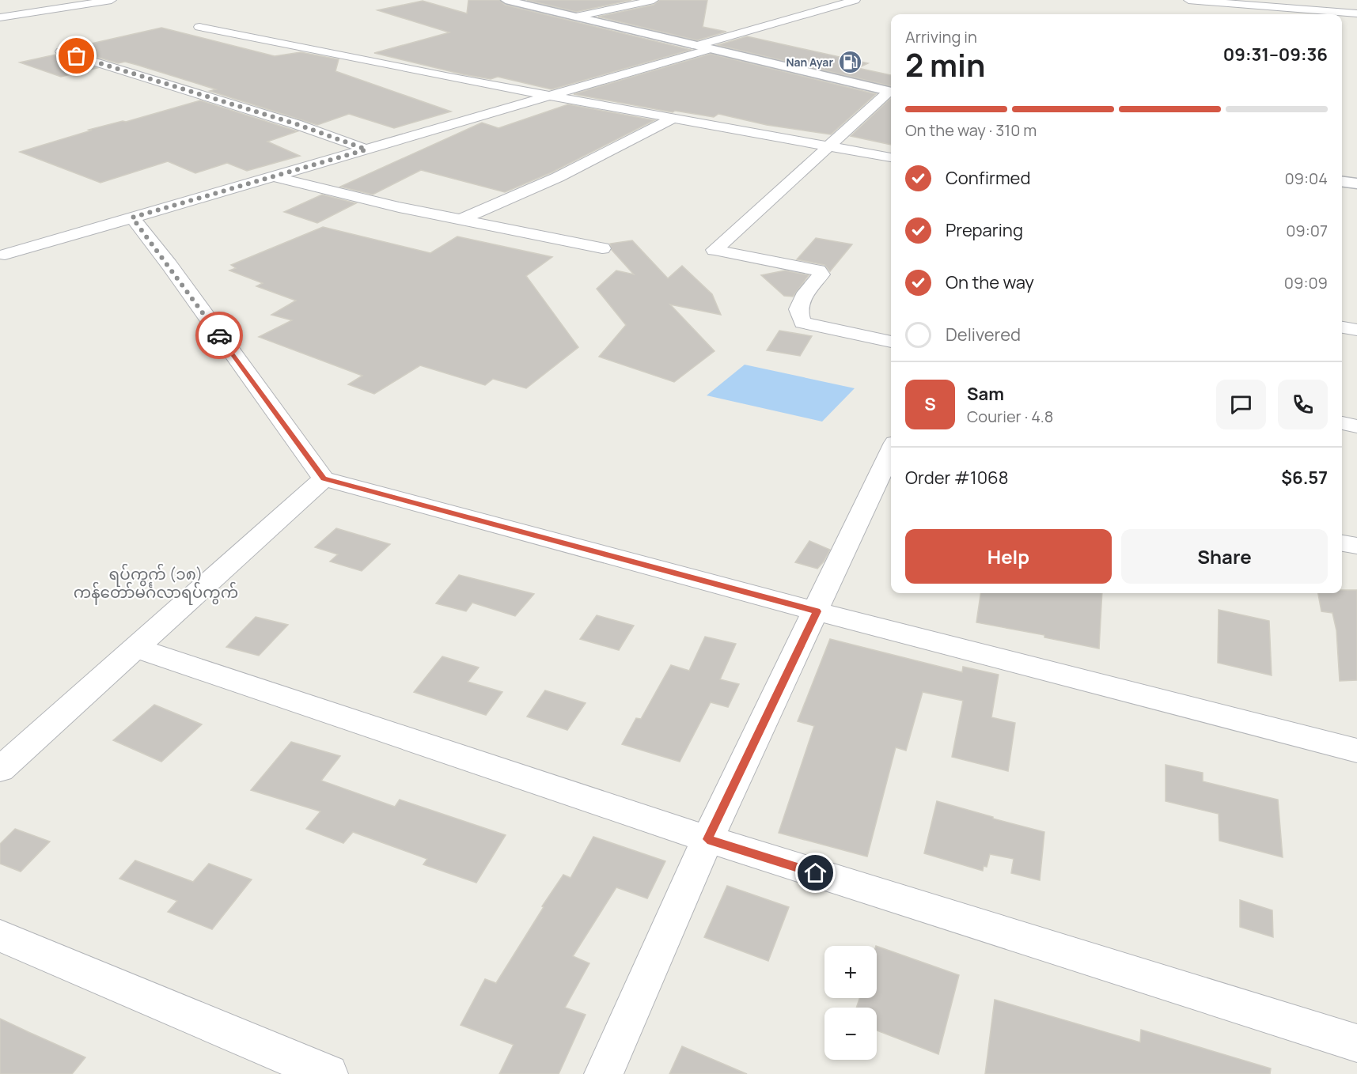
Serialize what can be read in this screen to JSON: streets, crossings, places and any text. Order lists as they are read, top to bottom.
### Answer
{
  "districts": ["ရပ်ကွက် (၁၈) ကန်တော်မင်္ဂလာရပ်ကွက်"],
  "places": {
    "fuel station": ["Nan Ayar"]
  },
  "page": {
    "heading": ["2 min", "Arriving in", "09:31–09:36"],
    "panel": [
      "Sam",
      "Courier · 4.8",
      "Order #1068",
      "$6.57"
    ],
    "bar": "On the way · 310 m",
    "list": [
      ["Confirmed", "09:04"],
      ["Preparing", "09:07"],
      ["On the way", "09:09"],
      "Delivered"
    ],
    "round": "S",
    "buttons": ["Help", "Share"],
    "map_buttons": ["+", "−"]
  }
}
